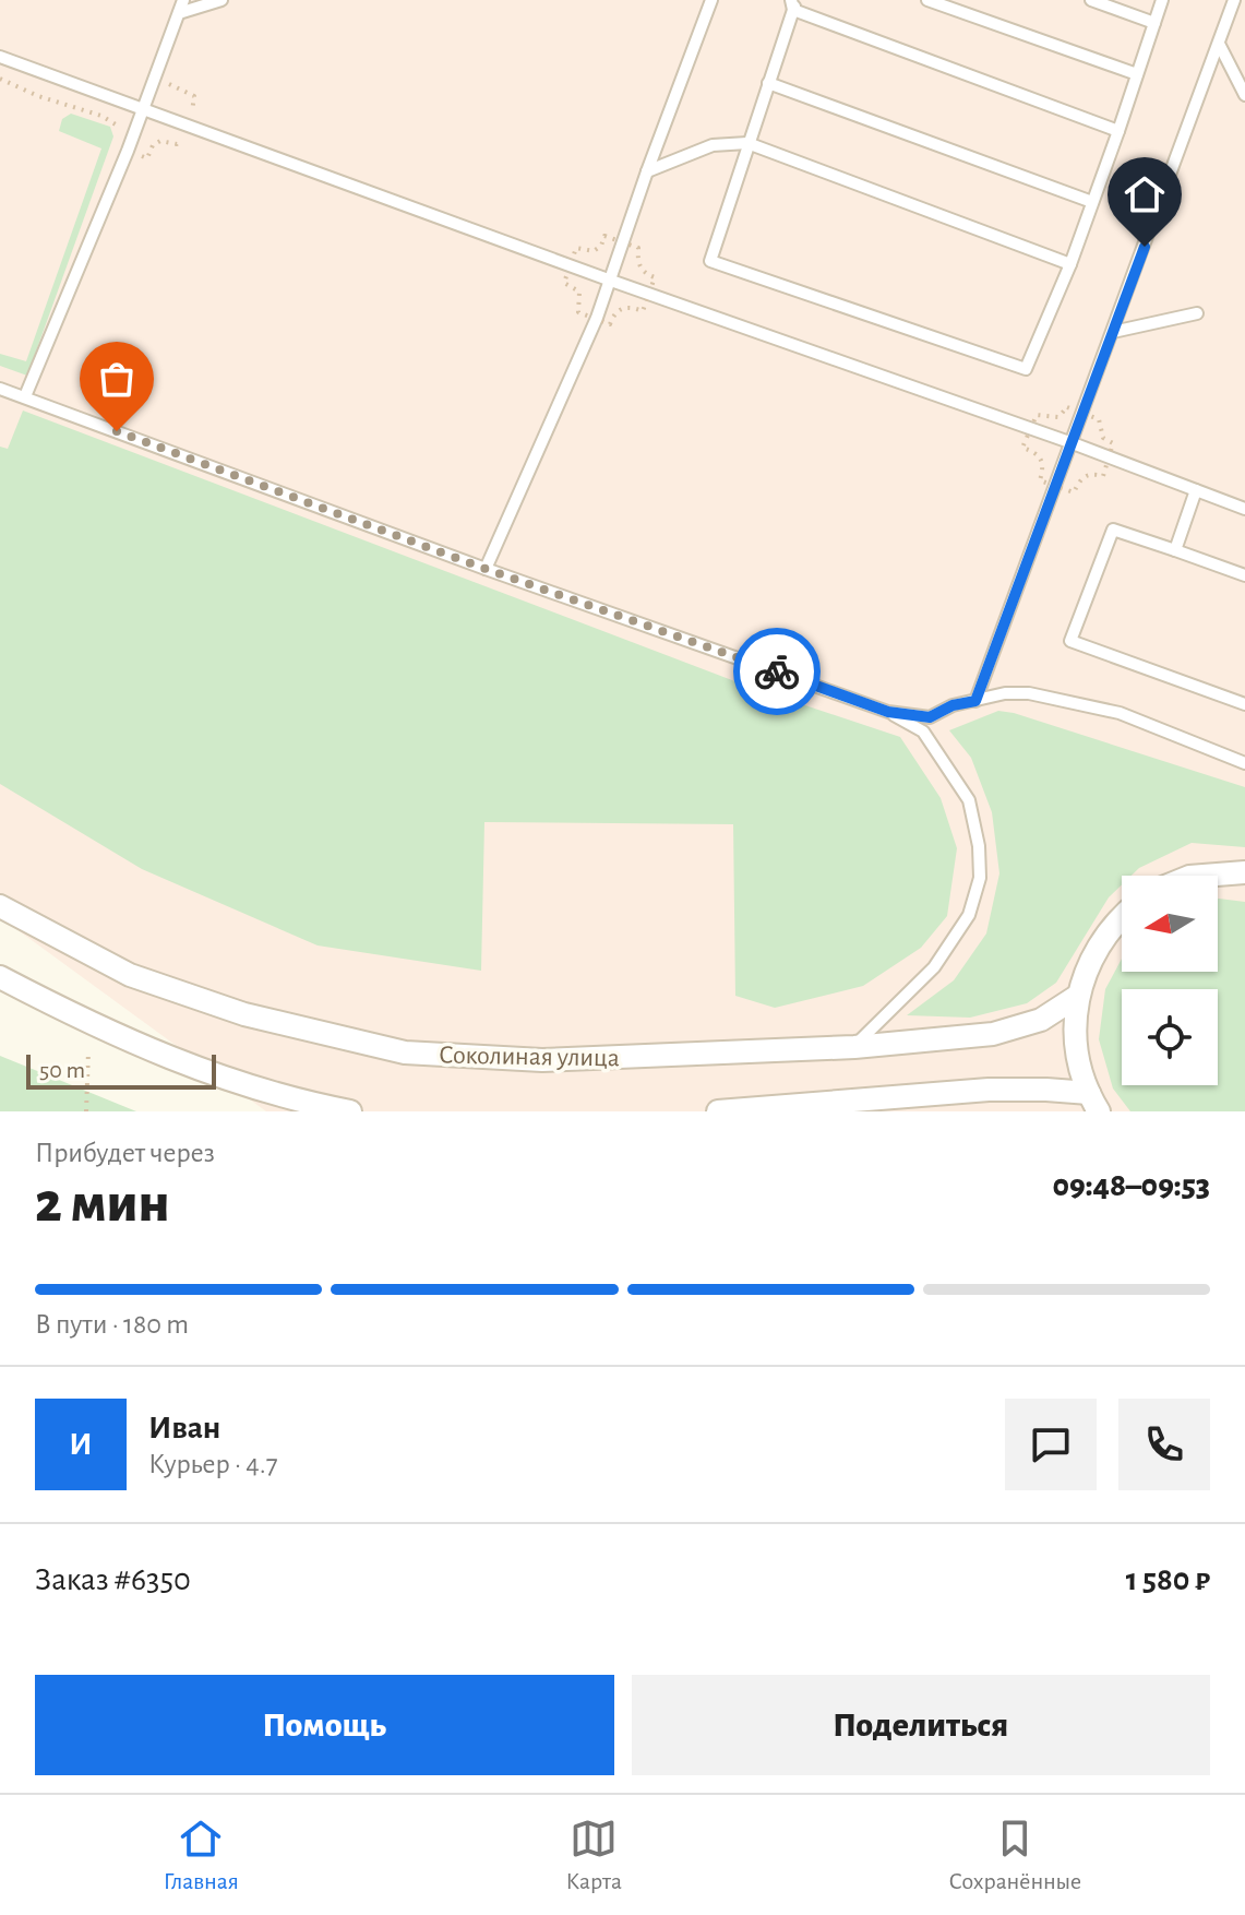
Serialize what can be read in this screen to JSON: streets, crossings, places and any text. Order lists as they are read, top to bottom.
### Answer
{
  "streets": {
    "street": ["Соколиная улица"]
  },
  "scale_bar": "50 m",
  "north": "left",
  "page": {
    "scale": "50 m",
    "heading": ["2 мин", "Прибудет через", "09:48–09:53"],
    "panel": [
      "Иван",
      "Курьер · 4.7",
      "Заказ #6350",
      "1 580 ₽"
    ],
    "bar": "В пути · 180 m",
    "round": "И",
    "buttons": ["Помощь", "Поделиться"],
    "tabs": ["Главная", "Карта", "Сохранённые"]
  }
}
